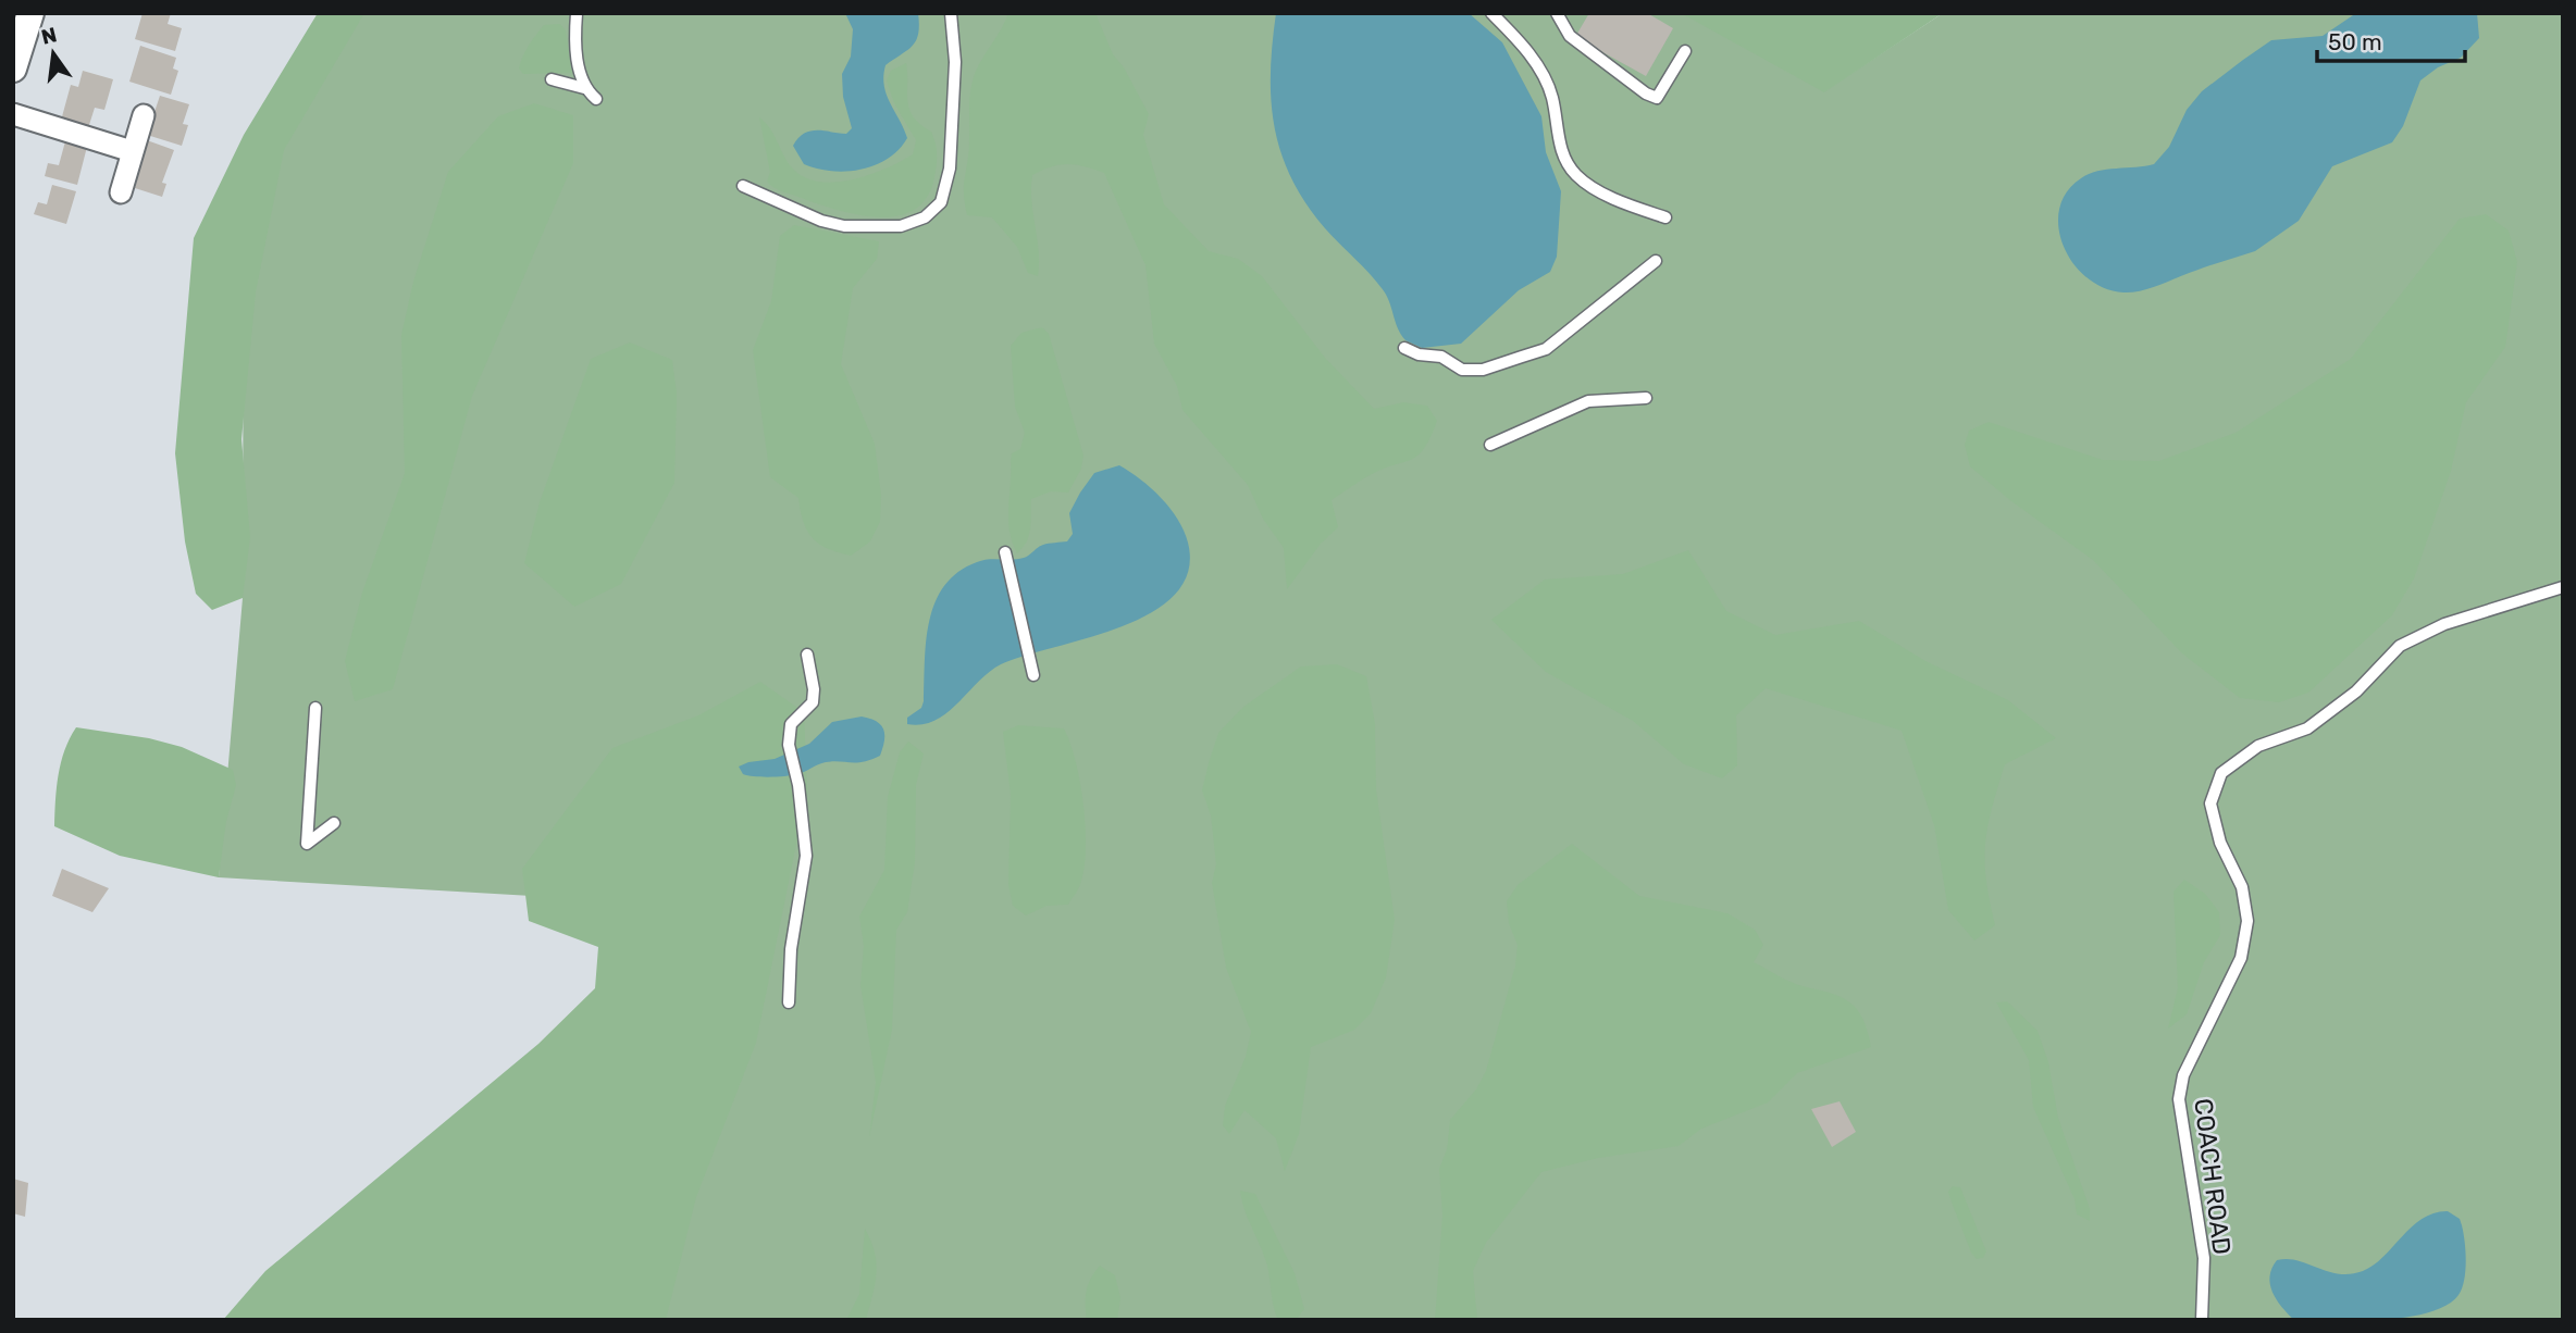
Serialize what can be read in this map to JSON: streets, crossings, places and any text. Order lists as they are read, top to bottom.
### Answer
{
  "streets": {
    "lane": ["COACH ROAD"]
  },
  "scale_bar": "50 m",
  "north": "top"
}
